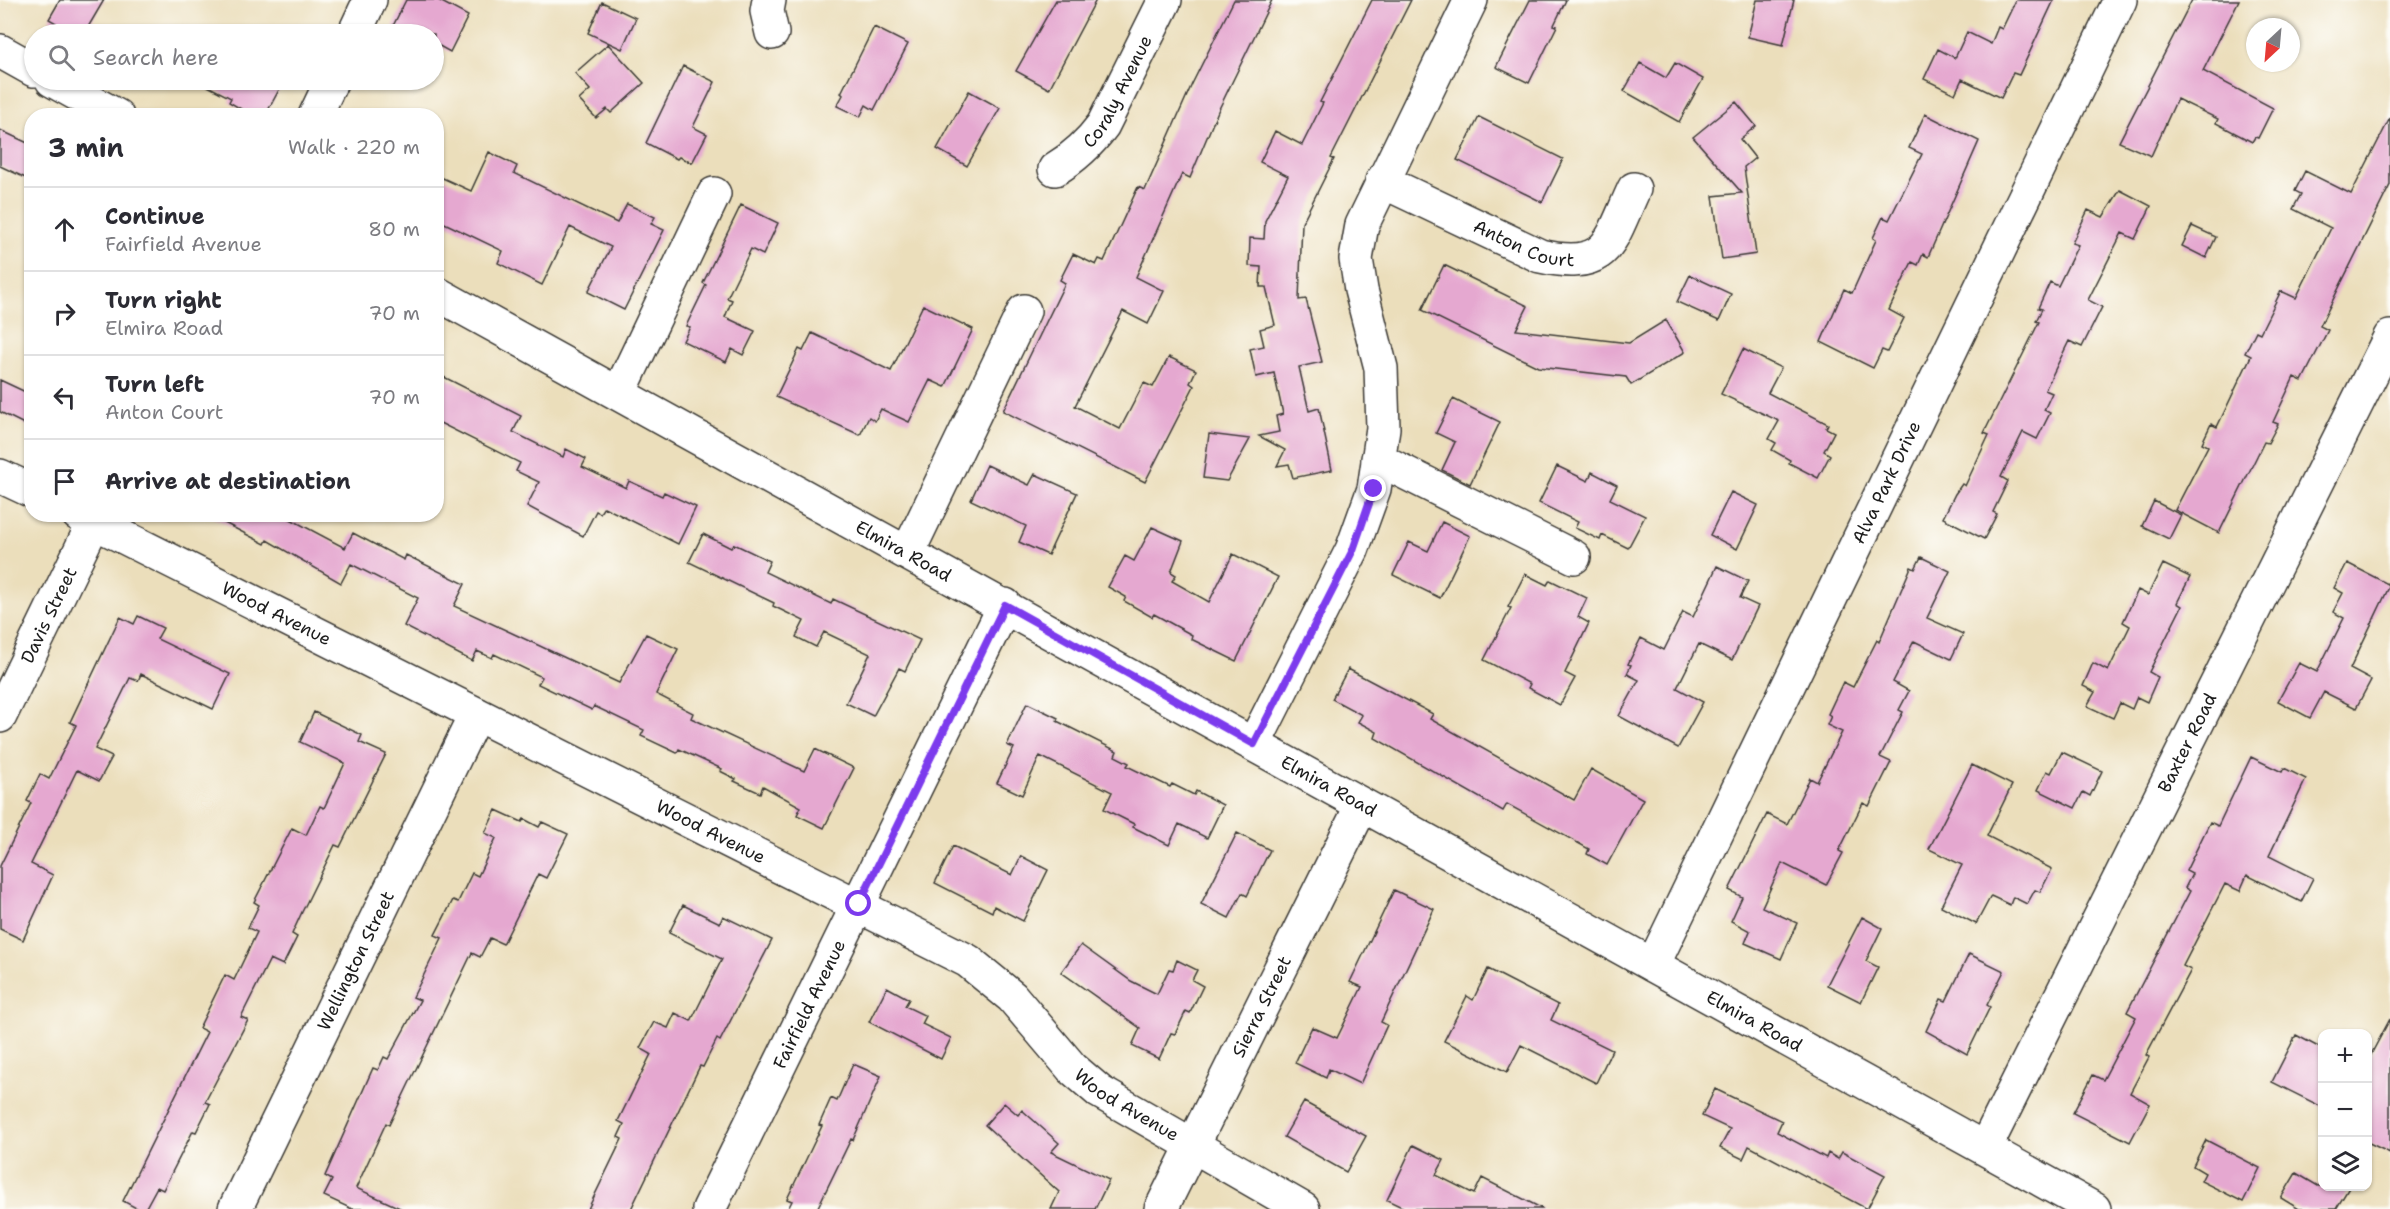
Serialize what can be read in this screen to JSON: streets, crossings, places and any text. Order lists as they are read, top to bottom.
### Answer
{
  "streets": {
    "street": [
      "Coraly Avenue",
      "Anton Court",
      "Alva Park Drive",
      "Elmira Road",
      "Wood Avenue",
      "Davis Street",
      "Baxter Road",
      "Wellington Street",
      "Fairfield Avenue",
      "Sierra Street"
    ]
  },
  "crossings": [
    ["Alva Park Drive", "Elmira Road"],
    ["Elmira Road", "Baxter Road"],
    ["Elmira Road", "Fairfield Avenue"],
    ["Elmira Road", "Sierra Street"],
    ["Wood Avenue", "Wellington Street"],
    ["Wood Avenue", "Fairfield Avenue"],
    ["Wood Avenue", "Sierra Street"]
  ],
  "north": "bottom left",
  "page": {
    "search": "Search here",
    "heading": ["3 min", "Walk · 220 m"],
    "list": [
      ["Continue", "Fairfield Avenue", "80 m"],
      ["Turn right", "Elmira Road", "70 m"],
      ["Turn left", "Anton Court", "70 m"],
      "Arrive at destination"
    ],
    "map_buttons": ["+", "−"]
  }
}
